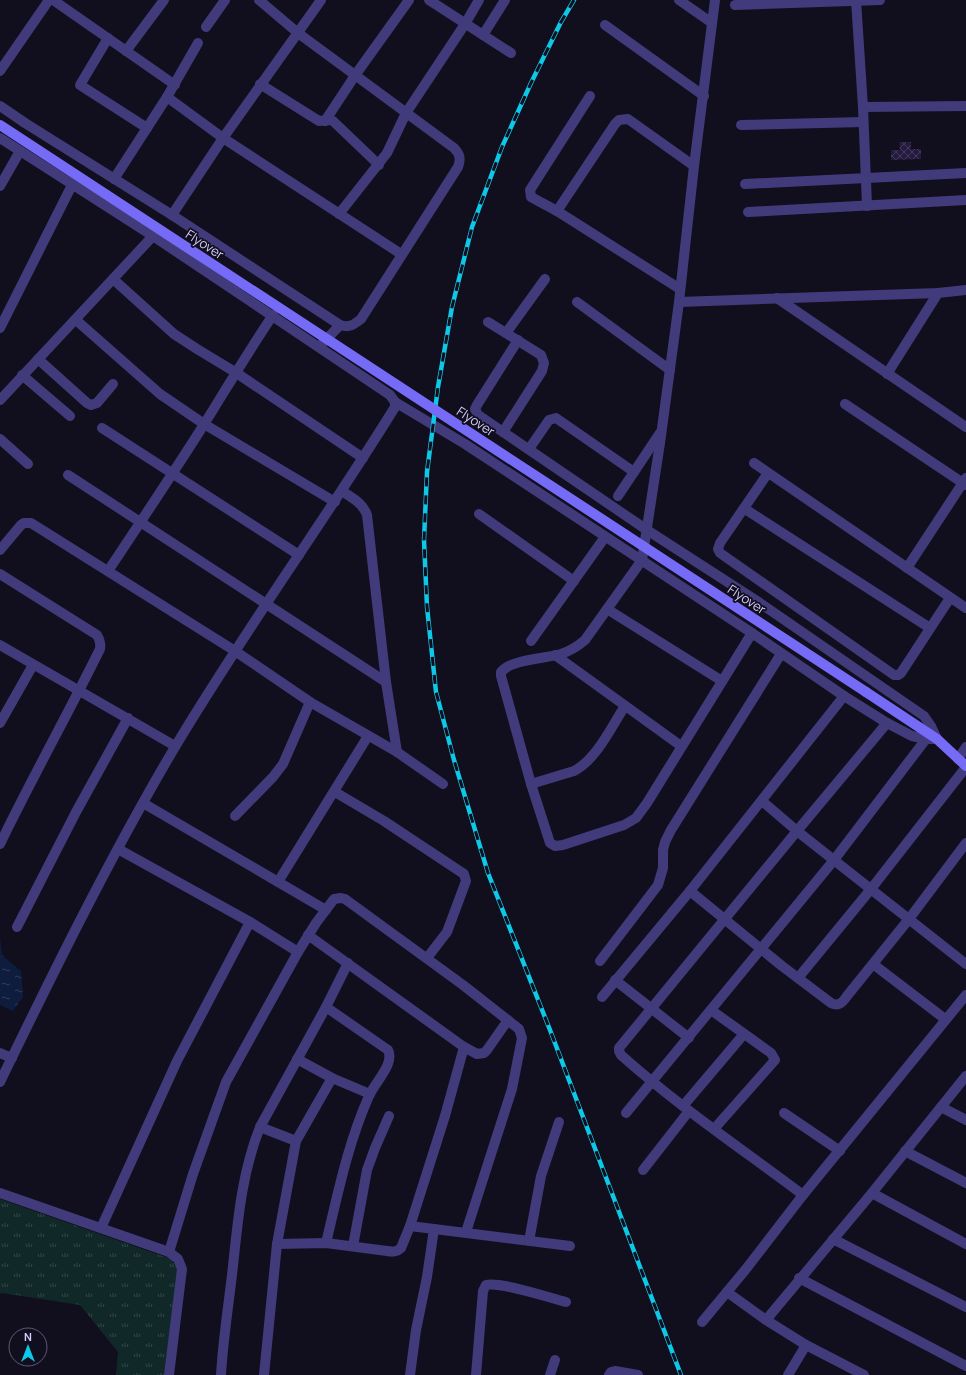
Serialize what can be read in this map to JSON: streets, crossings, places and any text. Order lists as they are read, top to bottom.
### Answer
{
  "streets": {
    "main road": ["Flyover"]
  },
  "north": "top"
}
